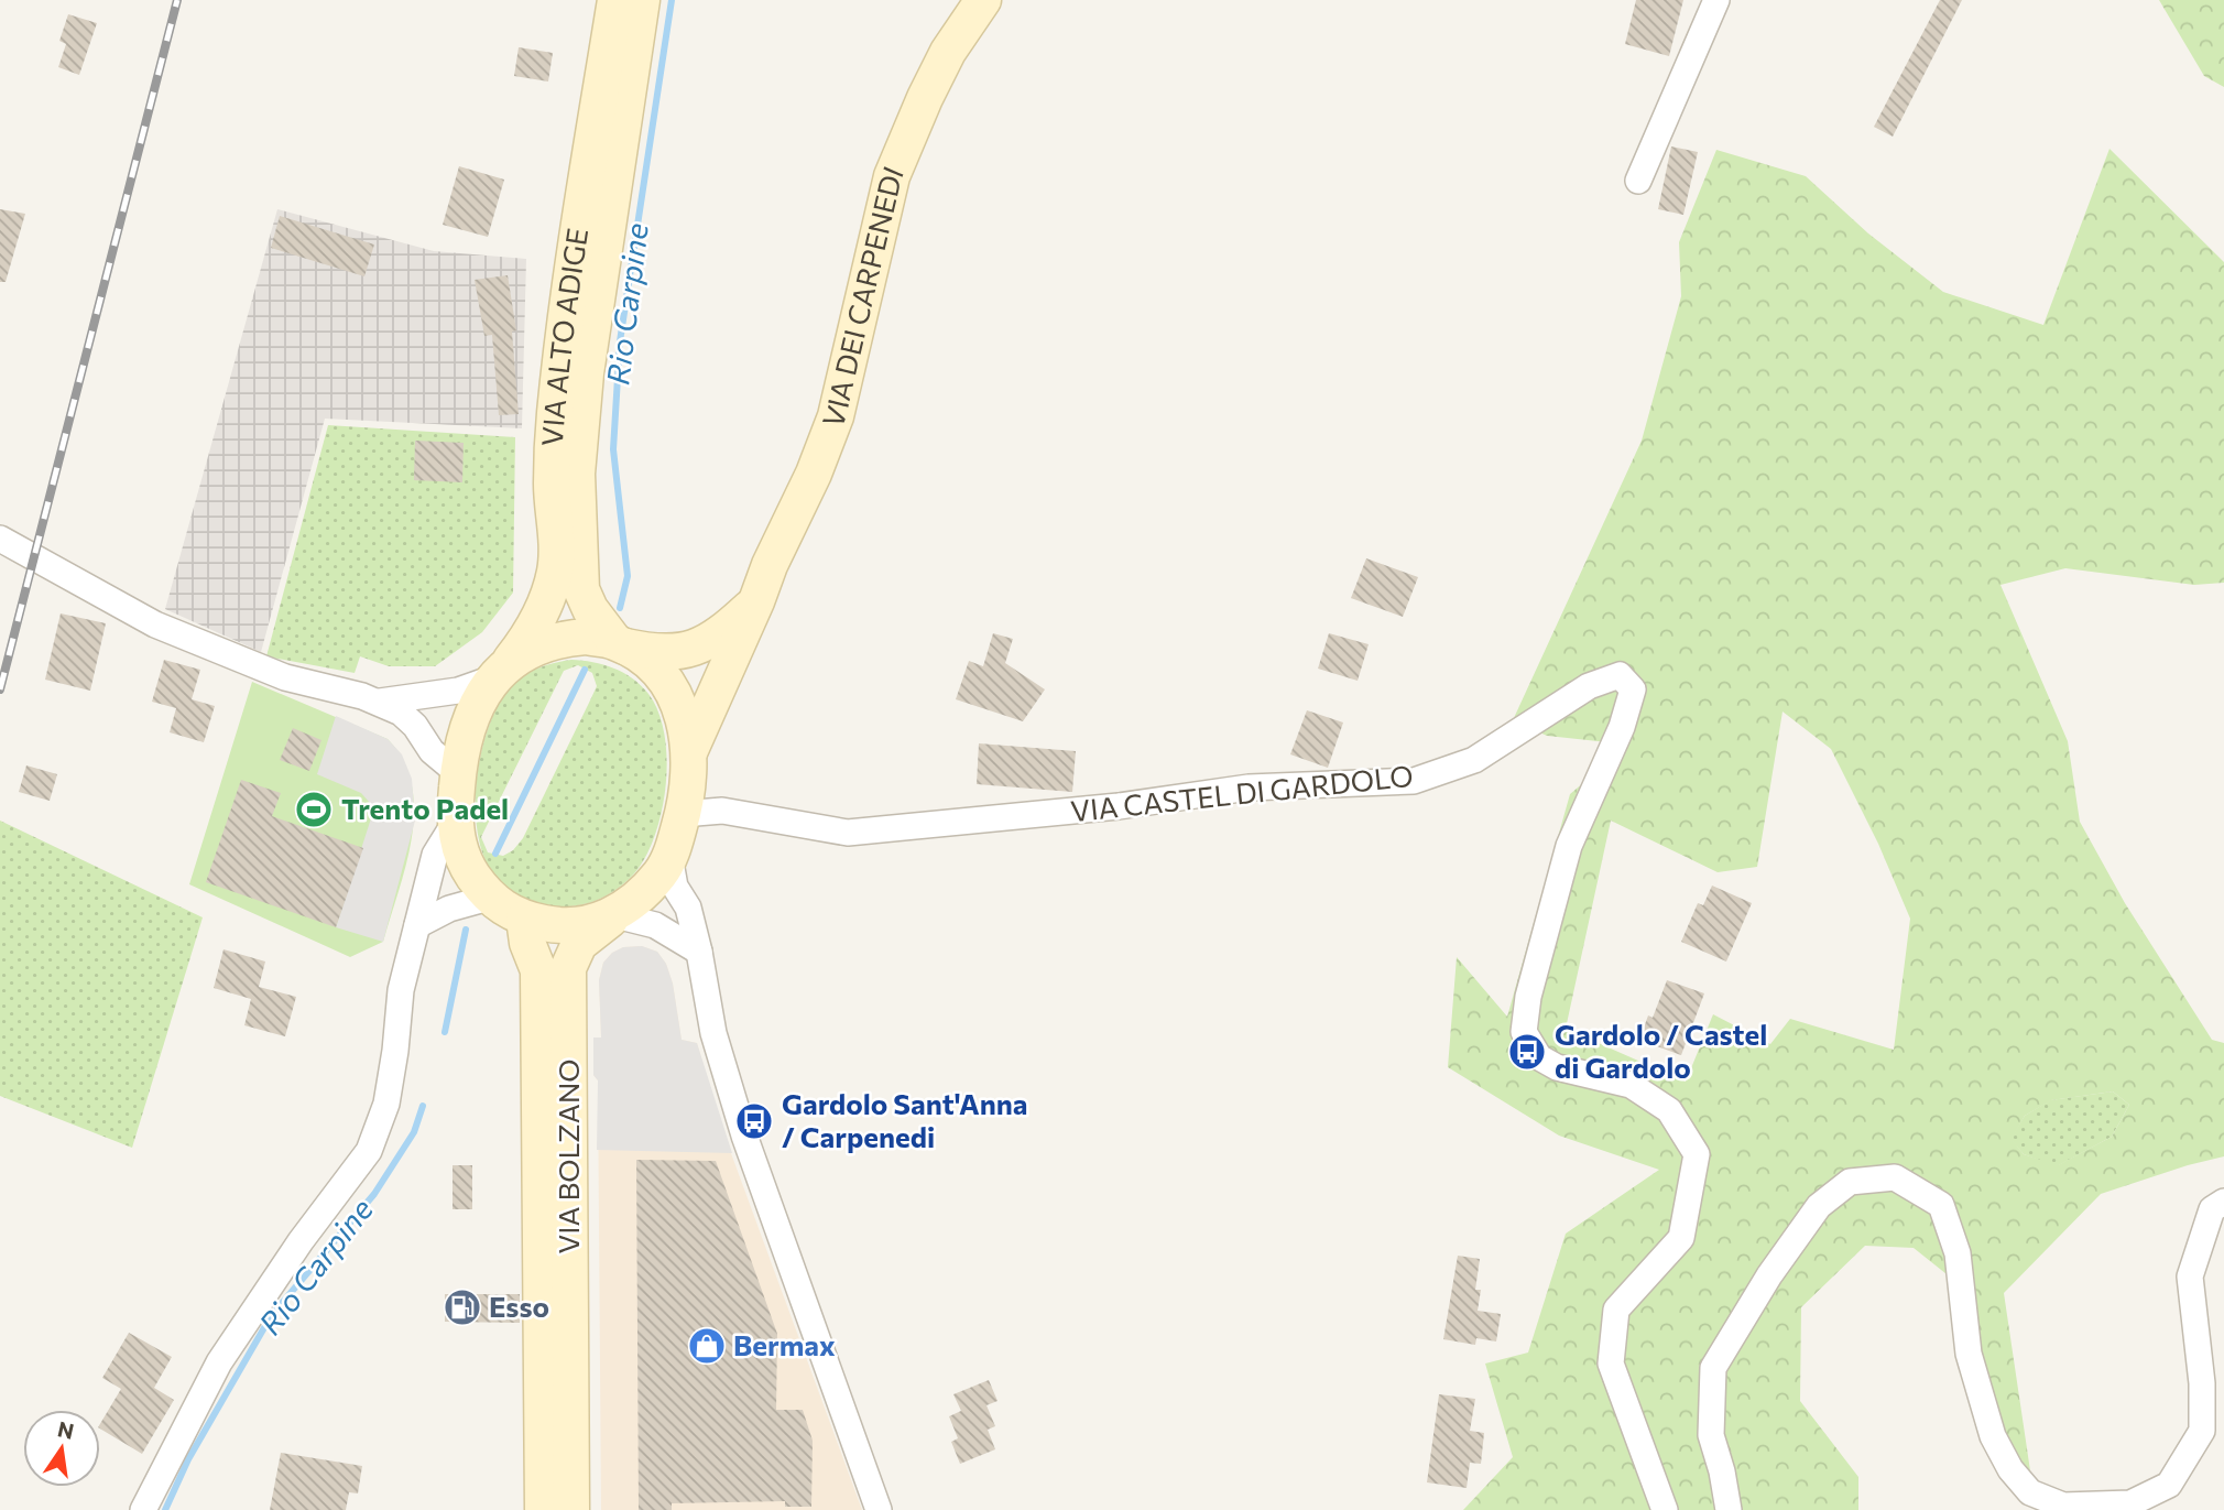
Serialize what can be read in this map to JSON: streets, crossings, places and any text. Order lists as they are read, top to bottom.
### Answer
{
  "streets": {
    "main road": ["VIA DEI CARPENEDI", "VIA ALTO ADIGE", "VIA BOLZANO"],
    "street": ["VIA CASTEL DI GARDOLO"]
  },
  "crossings": [
    ["VIA DEI CARPENEDI", "VIA ALTO ADIGE"],
    ["VIA DEI CARPENEDI", "VIA CASTEL DI GARDOLO"],
    ["VIA DEI CARPENEDI", "VIA BOLZANO"],
    ["VIA ALTO ADIGE", "VIA CASTEL DI GARDOLO"],
    ["VIA ALTO ADIGE", "VIA BOLZANO"],
    ["VIA CASTEL DI GARDOLO", "VIA BOLZANO"]
  ],
  "water": ["Rio Carpine"],
  "places": {
    "sports": ["Trento Padel"],
    "bus stop": ["Gardolo / Castel di Gardolo", "Gardolo Sant'Anna / Carpenedi"],
    "fuel station": ["Esso"],
    "shop": ["Bermax"]
  },
  "north": "top"
}
